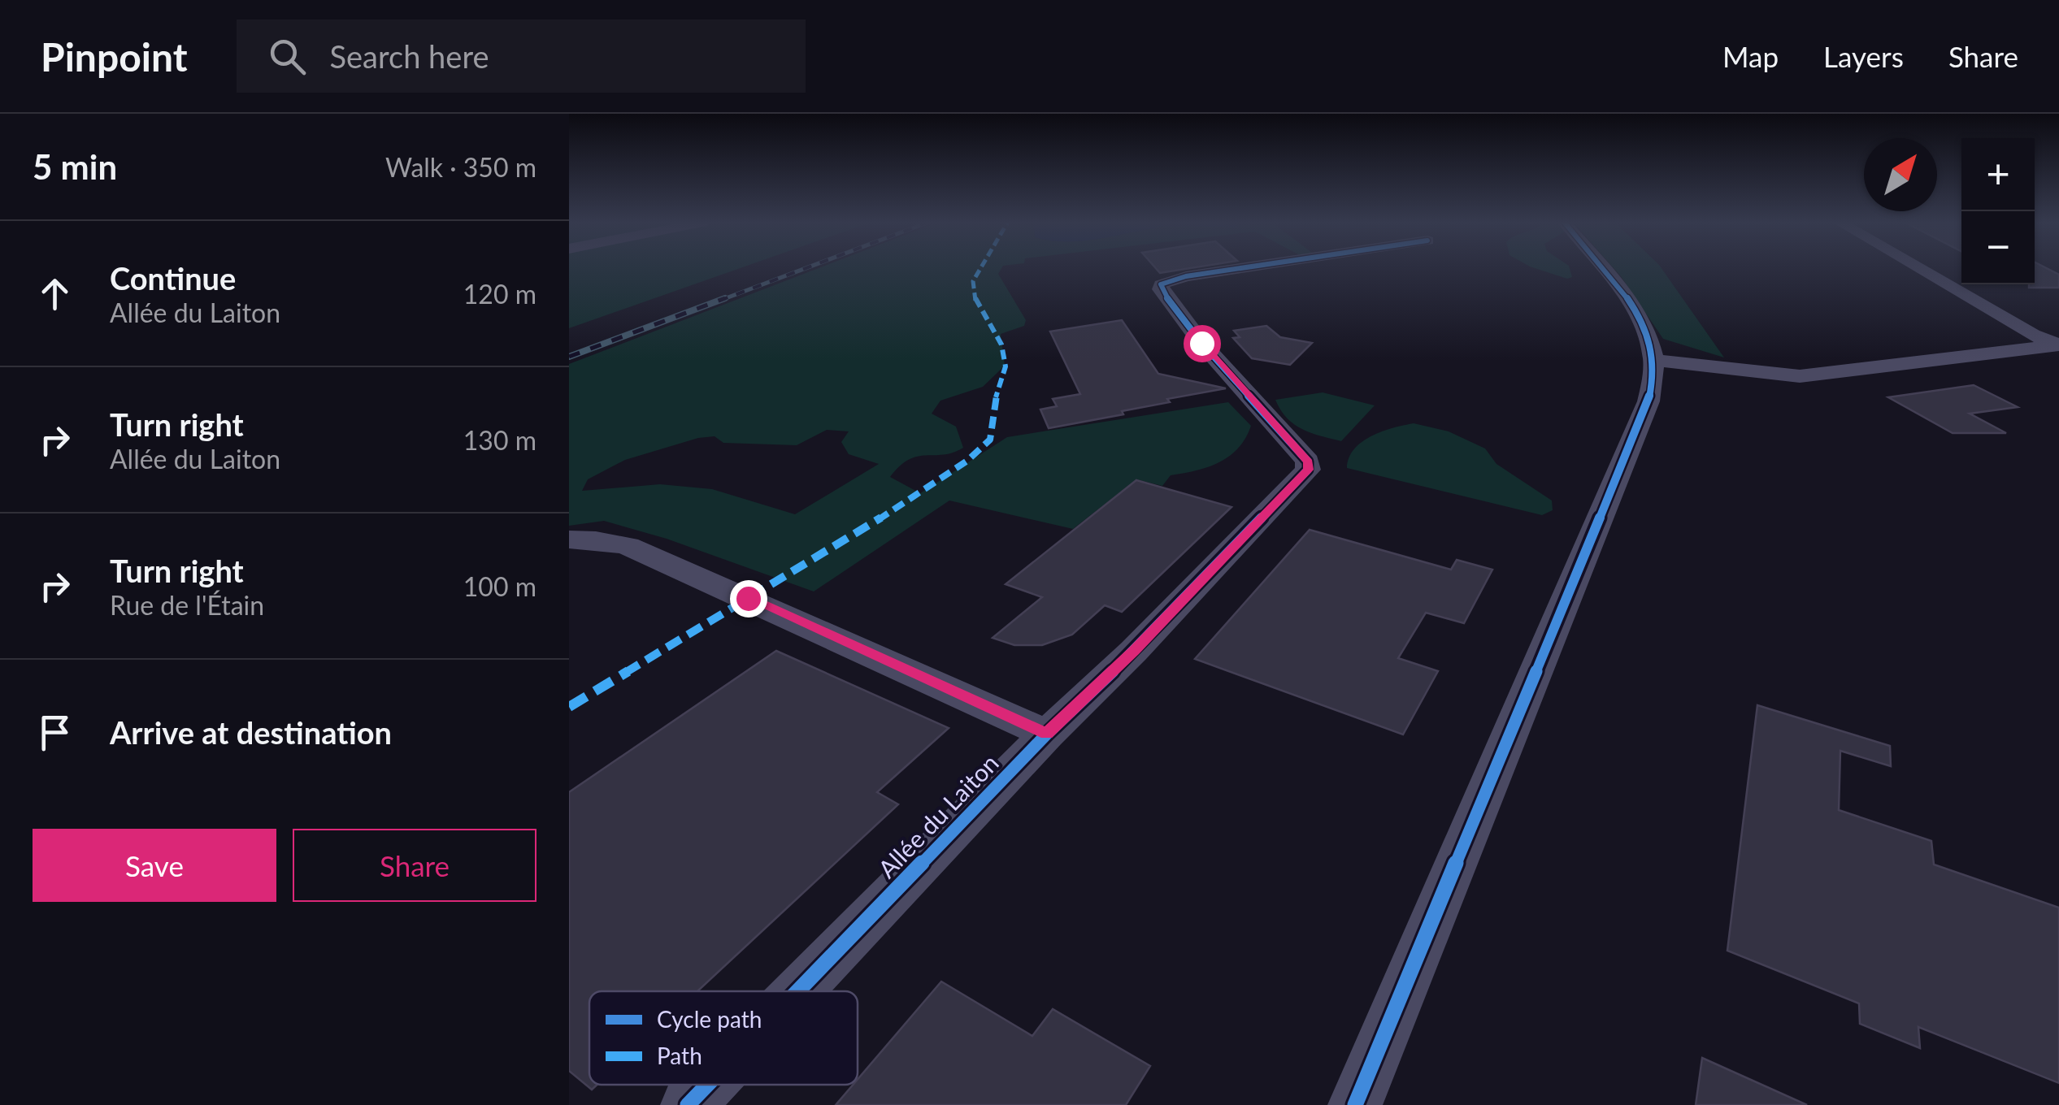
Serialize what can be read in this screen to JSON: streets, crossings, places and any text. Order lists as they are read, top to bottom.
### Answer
{
  "streets": {
    "street": ["Allée du Laiton"]
  },
  "legend": ["Cycle path", "Path"],
  "north": "top right",
  "page": {
    "header": "Pinpoint",
    "search": "Search here",
    "nav": ["Map", "Layers", "Share"],
    "heading": ["5 min", "Walk · 350 m"],
    "map_buttons": ["+", "−"],
    "list": [
      ["Continue", "Allée du Laiton", "120 m"],
      ["Turn right", "Allée du Laiton", "130 m"],
      ["Turn right", "Rue de l'Étain", "100 m"],
      "Arrive at destination"
    ],
    "buttons": ["Save", "Share"]
  }
}
